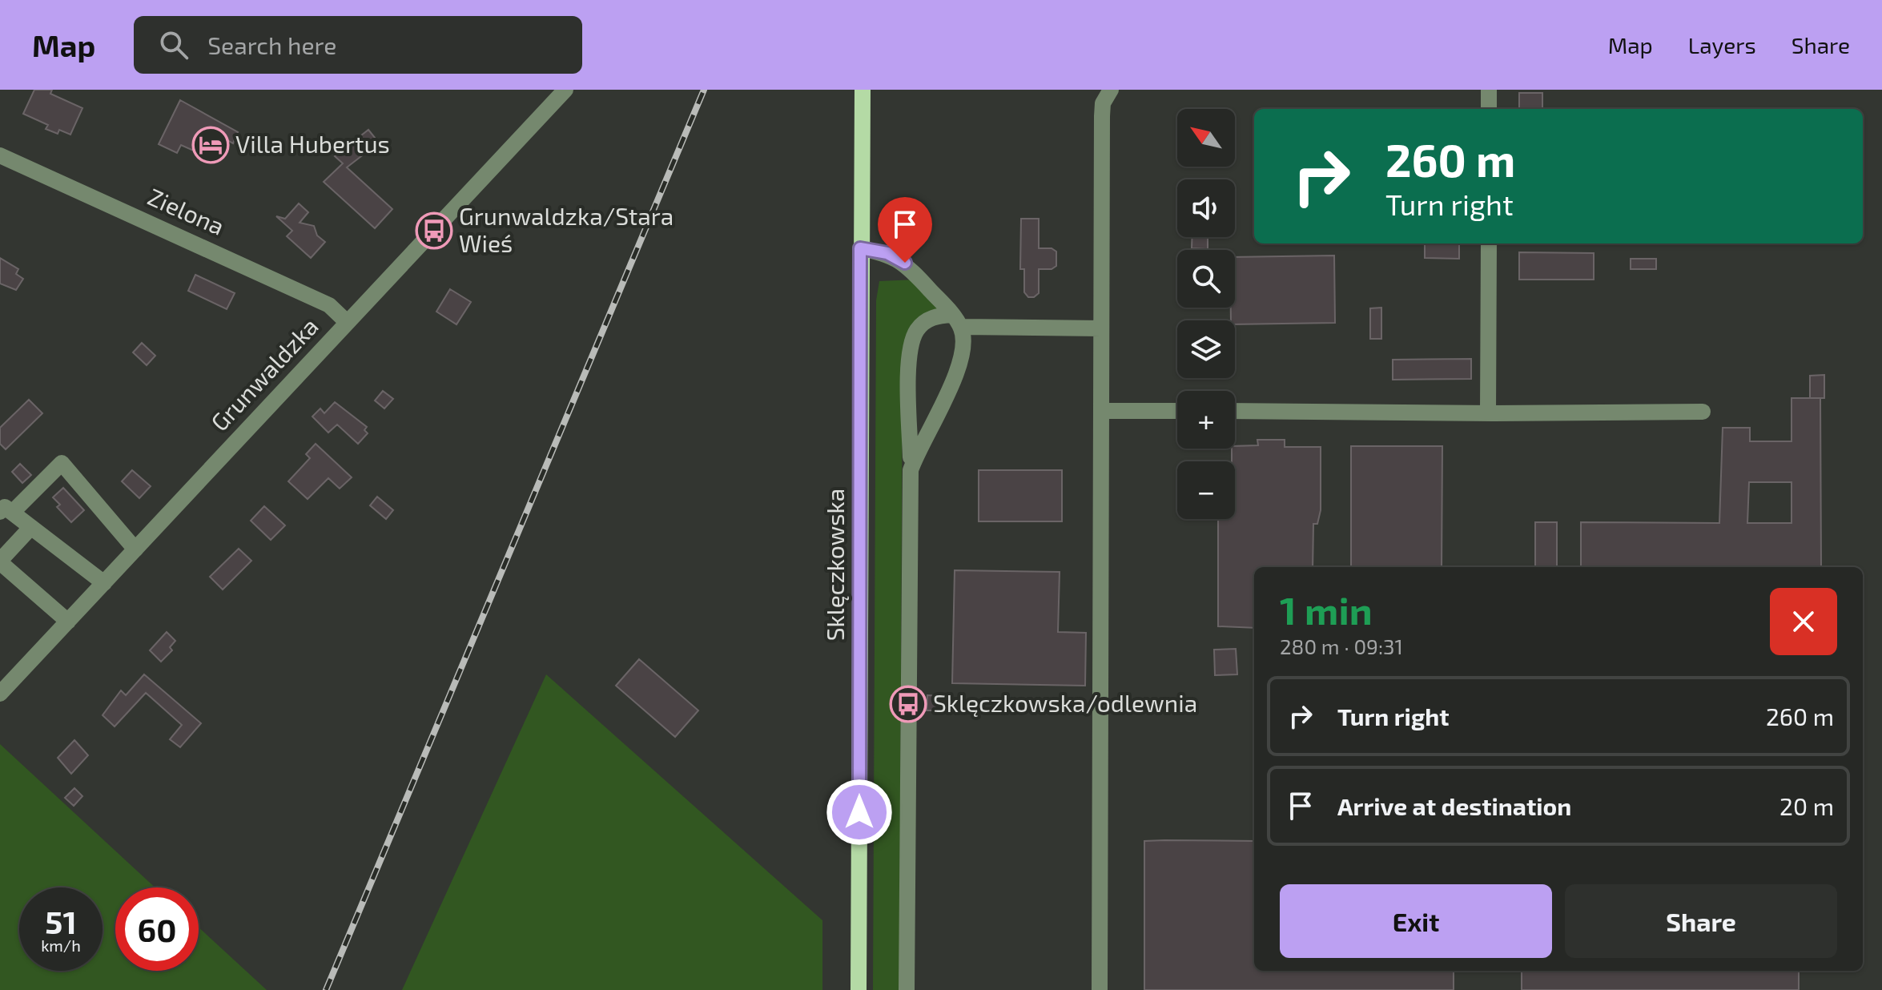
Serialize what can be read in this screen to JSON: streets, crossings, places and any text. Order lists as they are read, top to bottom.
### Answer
{
  "streets": {
    "main road": ["Sklęczkowska"],
    "street": ["Zielona", "Grunwaldzka"]
  },
  "crossings": [
    ["Zielona", "Grunwaldzka"]
  ],
  "places": {
    "hotel": ["Villa Hubertus"],
    "bus stop": ["Grunwaldzka/Stara Wieś", "Sklęczkowska/odlewnia"]
  },
  "north": "top left",
  "page": {
    "header": "Map",
    "search": "Search here",
    "nav": ["Map", "Layers", "Share"],
    "map_buttons": ["+", "−"],
    "turn": ["260 m", "Turn right"],
    "heading": ["1 min", "280 m · 09:31"],
    "list": [
      {
        "name": "Turn right",
        "value": "260 m"
      },
      {
        "name": "Arrive at destination",
        "value": "20 m"
      }
    ],
    "buttons": ["Exit", "Share"],
    "speed": "51 km/h",
    "limit": "60"
  }
}
